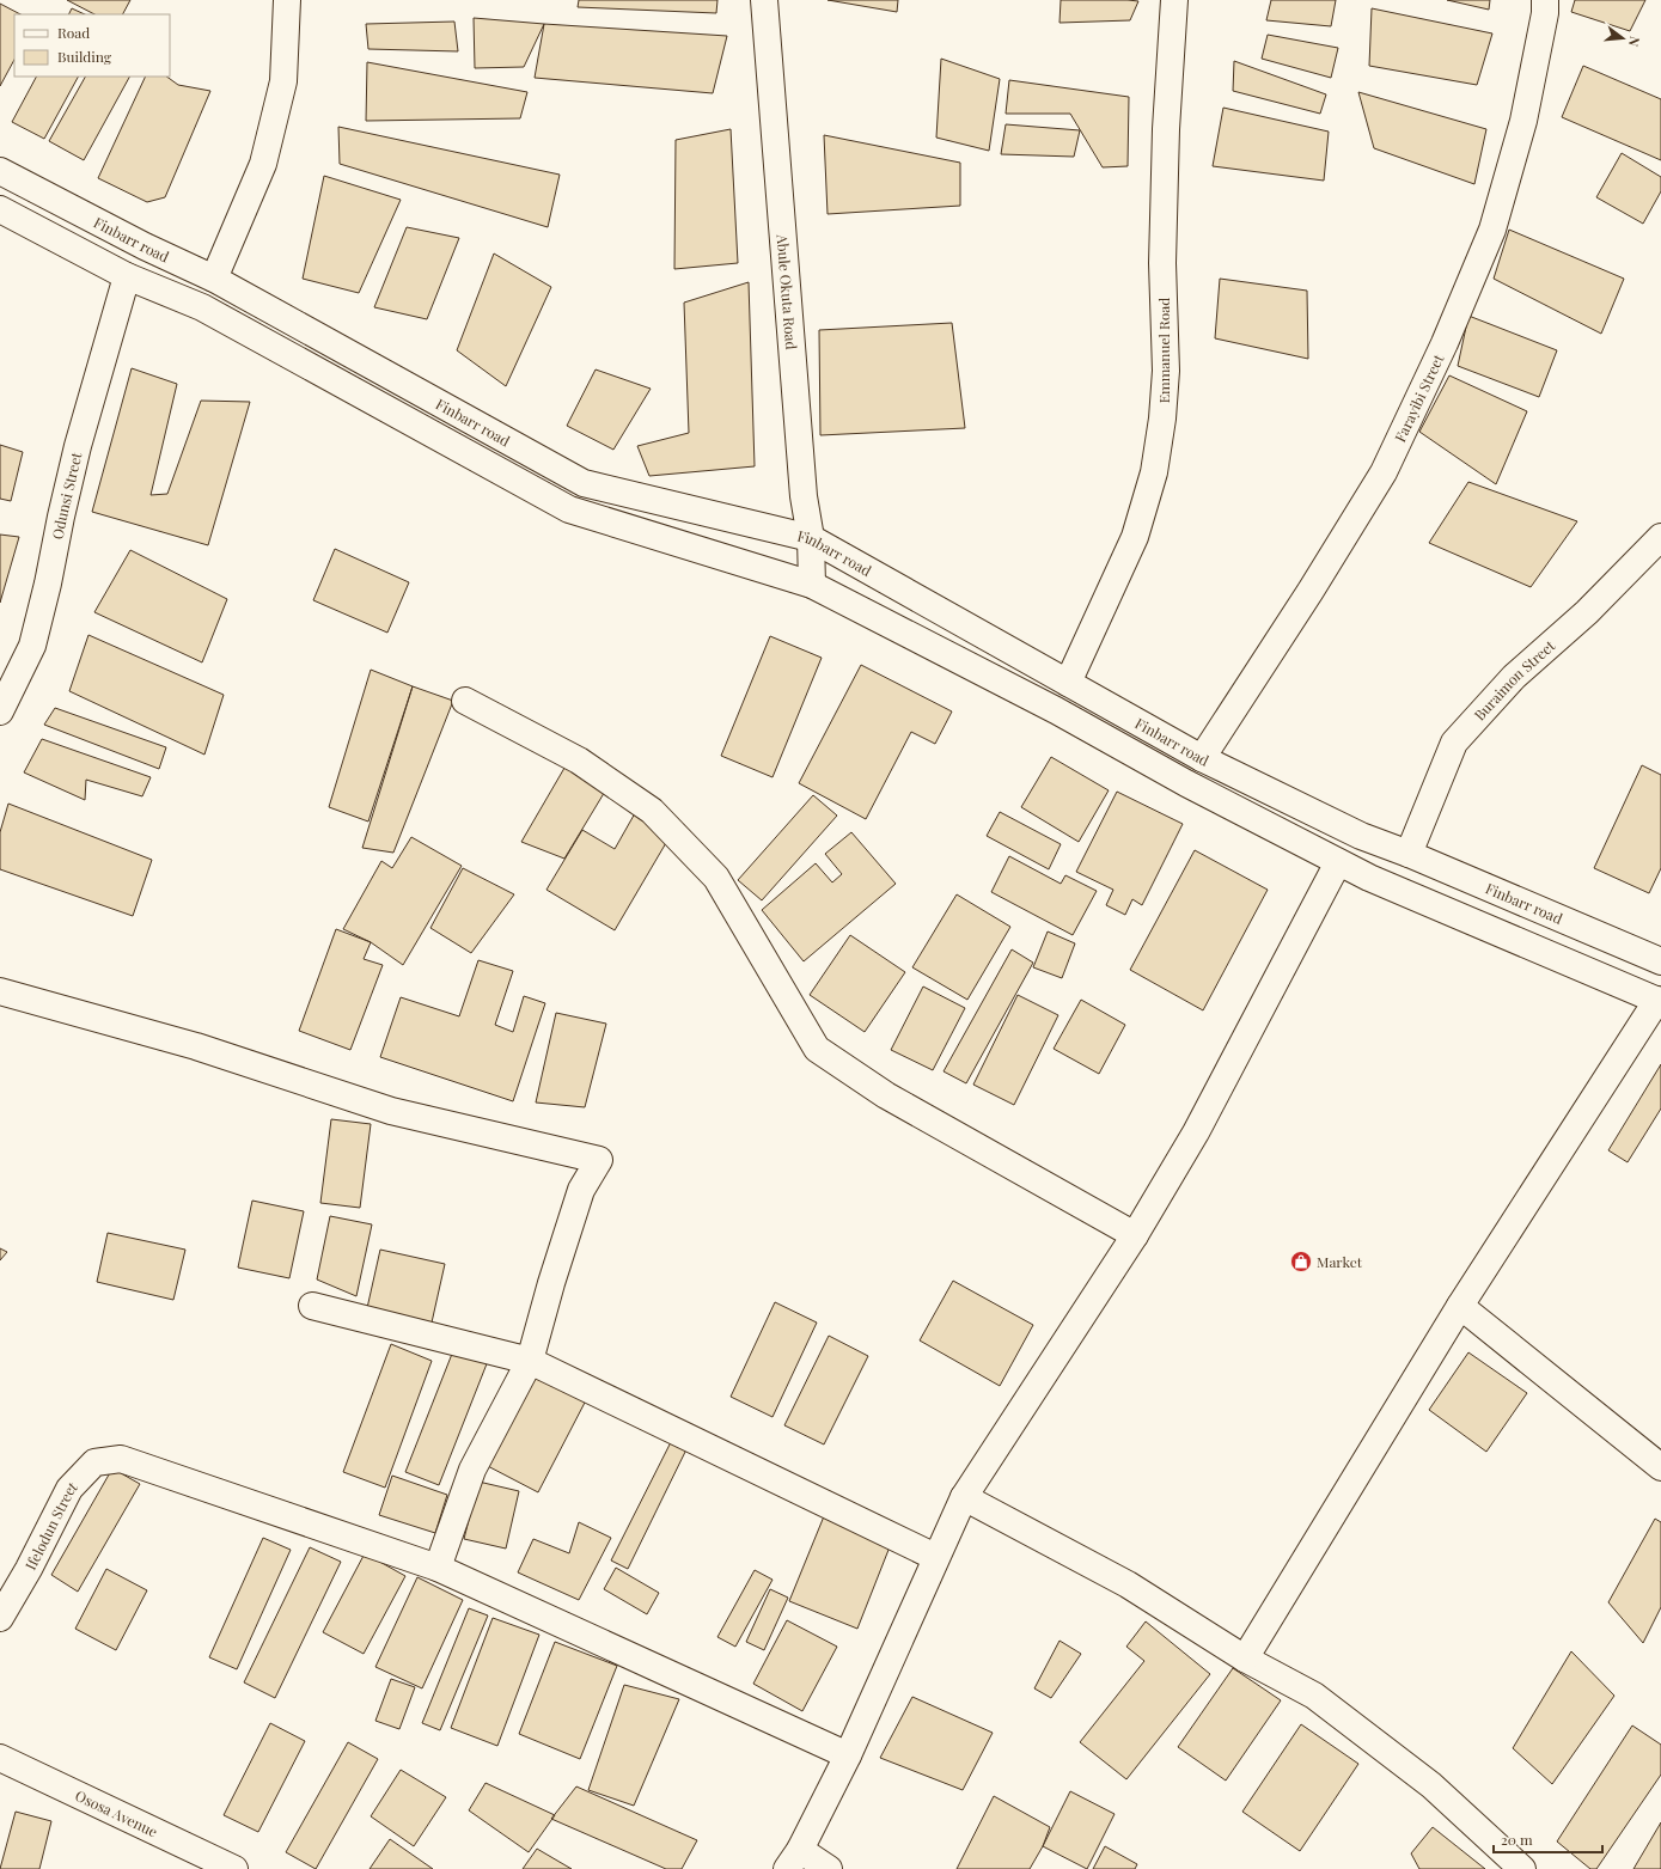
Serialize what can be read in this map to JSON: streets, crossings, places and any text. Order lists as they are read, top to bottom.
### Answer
{
  "streets": {
    "street": [
      "Finbarr road",
      "Abule Okuta Road",
      "Emmanuel Road",
      "Farayibi Street",
      "Odunsi Street",
      "Buraimon Street",
      "Ifelodun Street",
      "Ososa Avenue"
    ]
  },
  "crossings": [
    ["Finbarr road", "Abule Okuta Road"],
    ["Finbarr road", "Emmanuel Road"],
    ["Finbarr road", "Farayibi Street"],
    ["Finbarr road", "Odunsi Street"],
    ["Finbarr road", "Buraimon Street"]
  ],
  "places": {
    "shop": ["Market"]
  },
  "legend": ["Road", "Building"],
  "scale_bar": "20 m",
  "north": "right"
}
